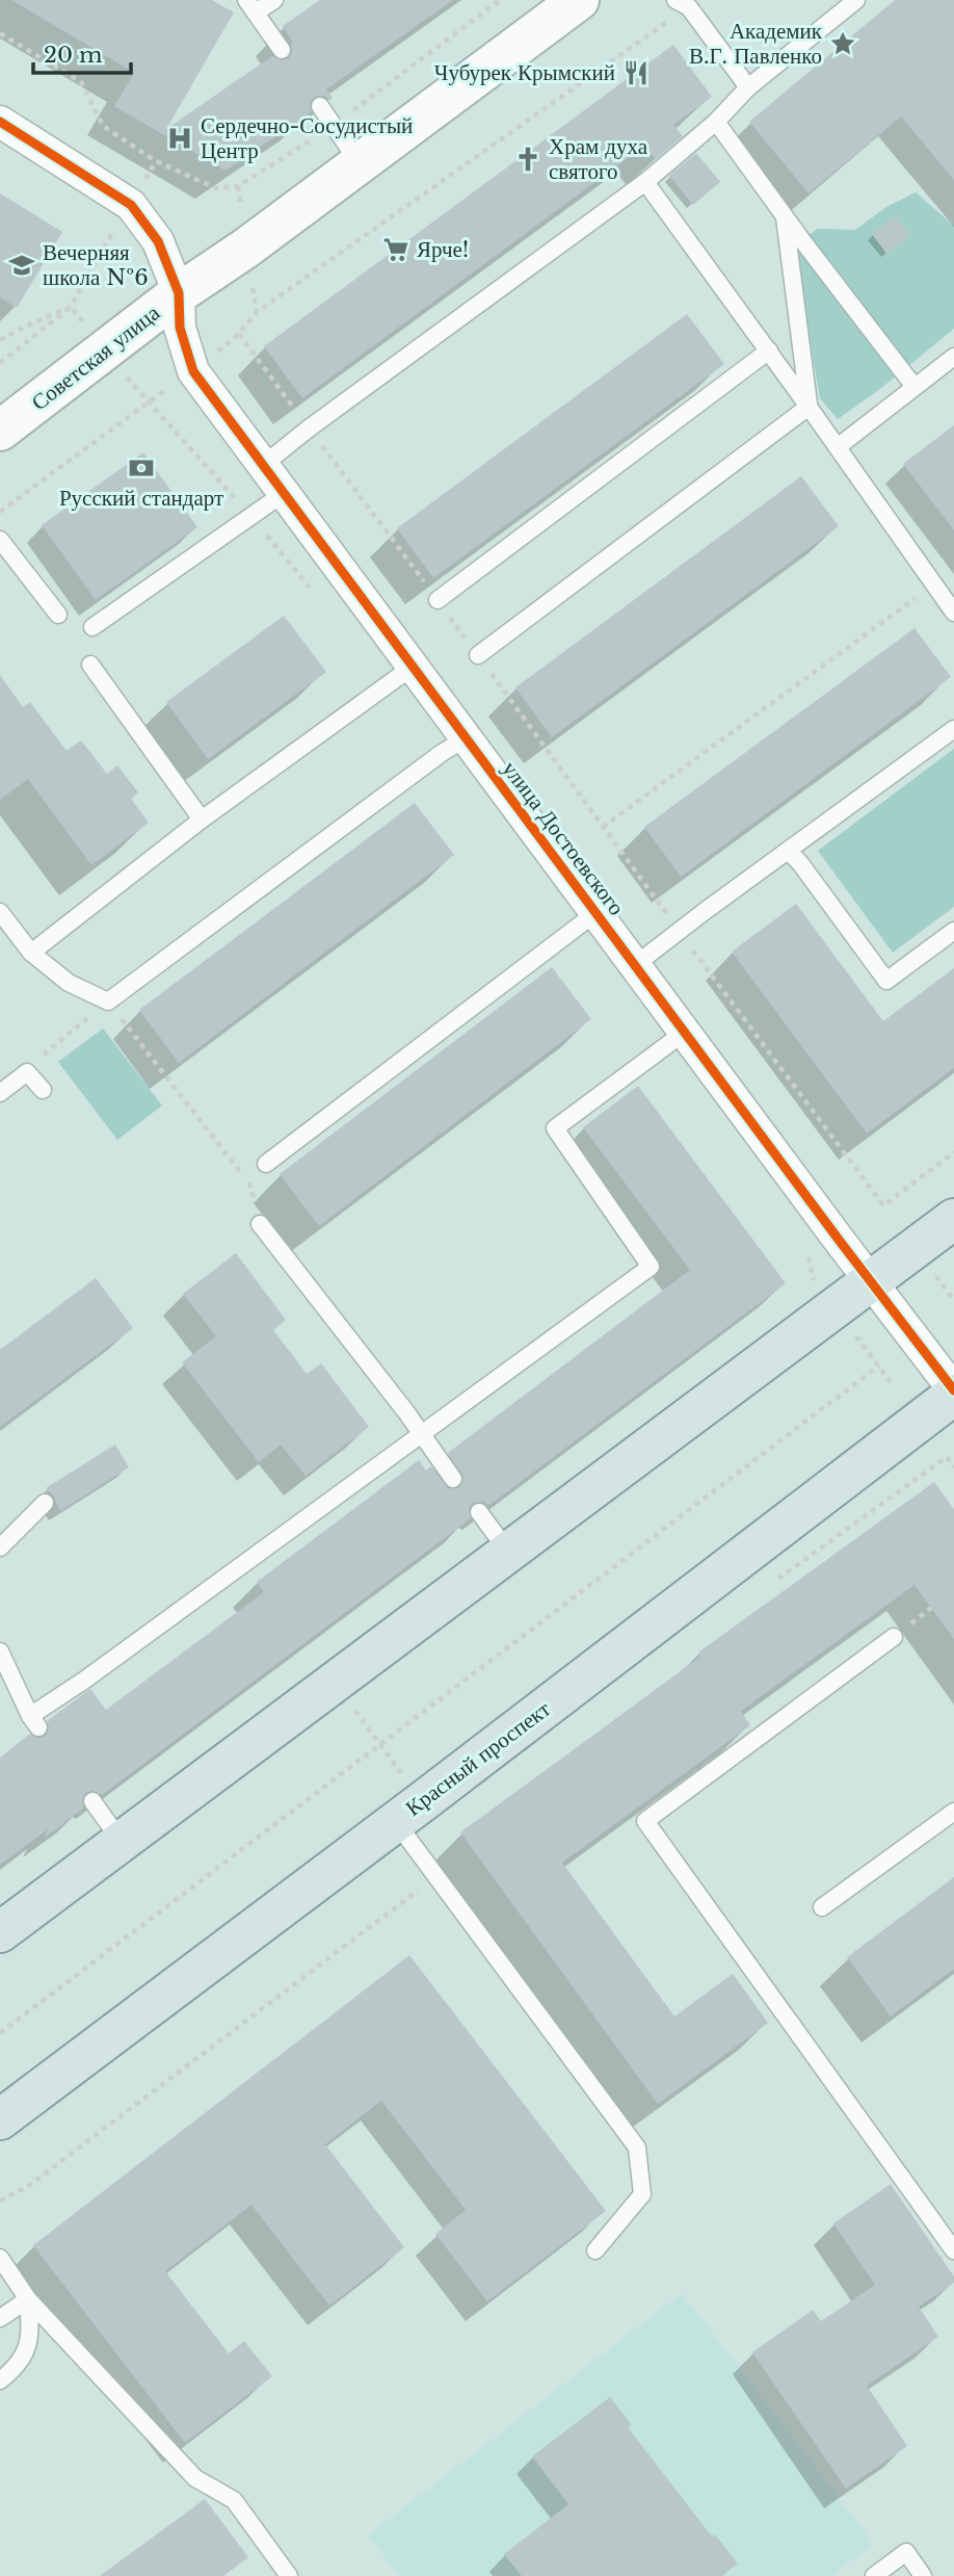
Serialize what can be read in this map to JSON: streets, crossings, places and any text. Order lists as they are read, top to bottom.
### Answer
{
  "streets": {
    "main road": ["Красный проспект"],
    "street": ["Советская улица", "улица Достоевского"]
  },
  "crossings": [
    ["Советская улица", "улица Достоевского"],
    ["улица Достоевского", "Красный проспект"]
  ],
  "places": {
    "place": ["Академик В.Г. Павленко"],
    "restaurant": ["Чубурек Крымский"],
    "hospital": ["Сердечно-Сосудистый Центр"],
    "church": ["Храм духа святого"],
    "supermarket": ["Ярче!"],
    "school or university": ["Вечерняя школа №6"],
    "bank": ["Русский стандарт"]
  },
  "scale_bar": "20 m"
}
